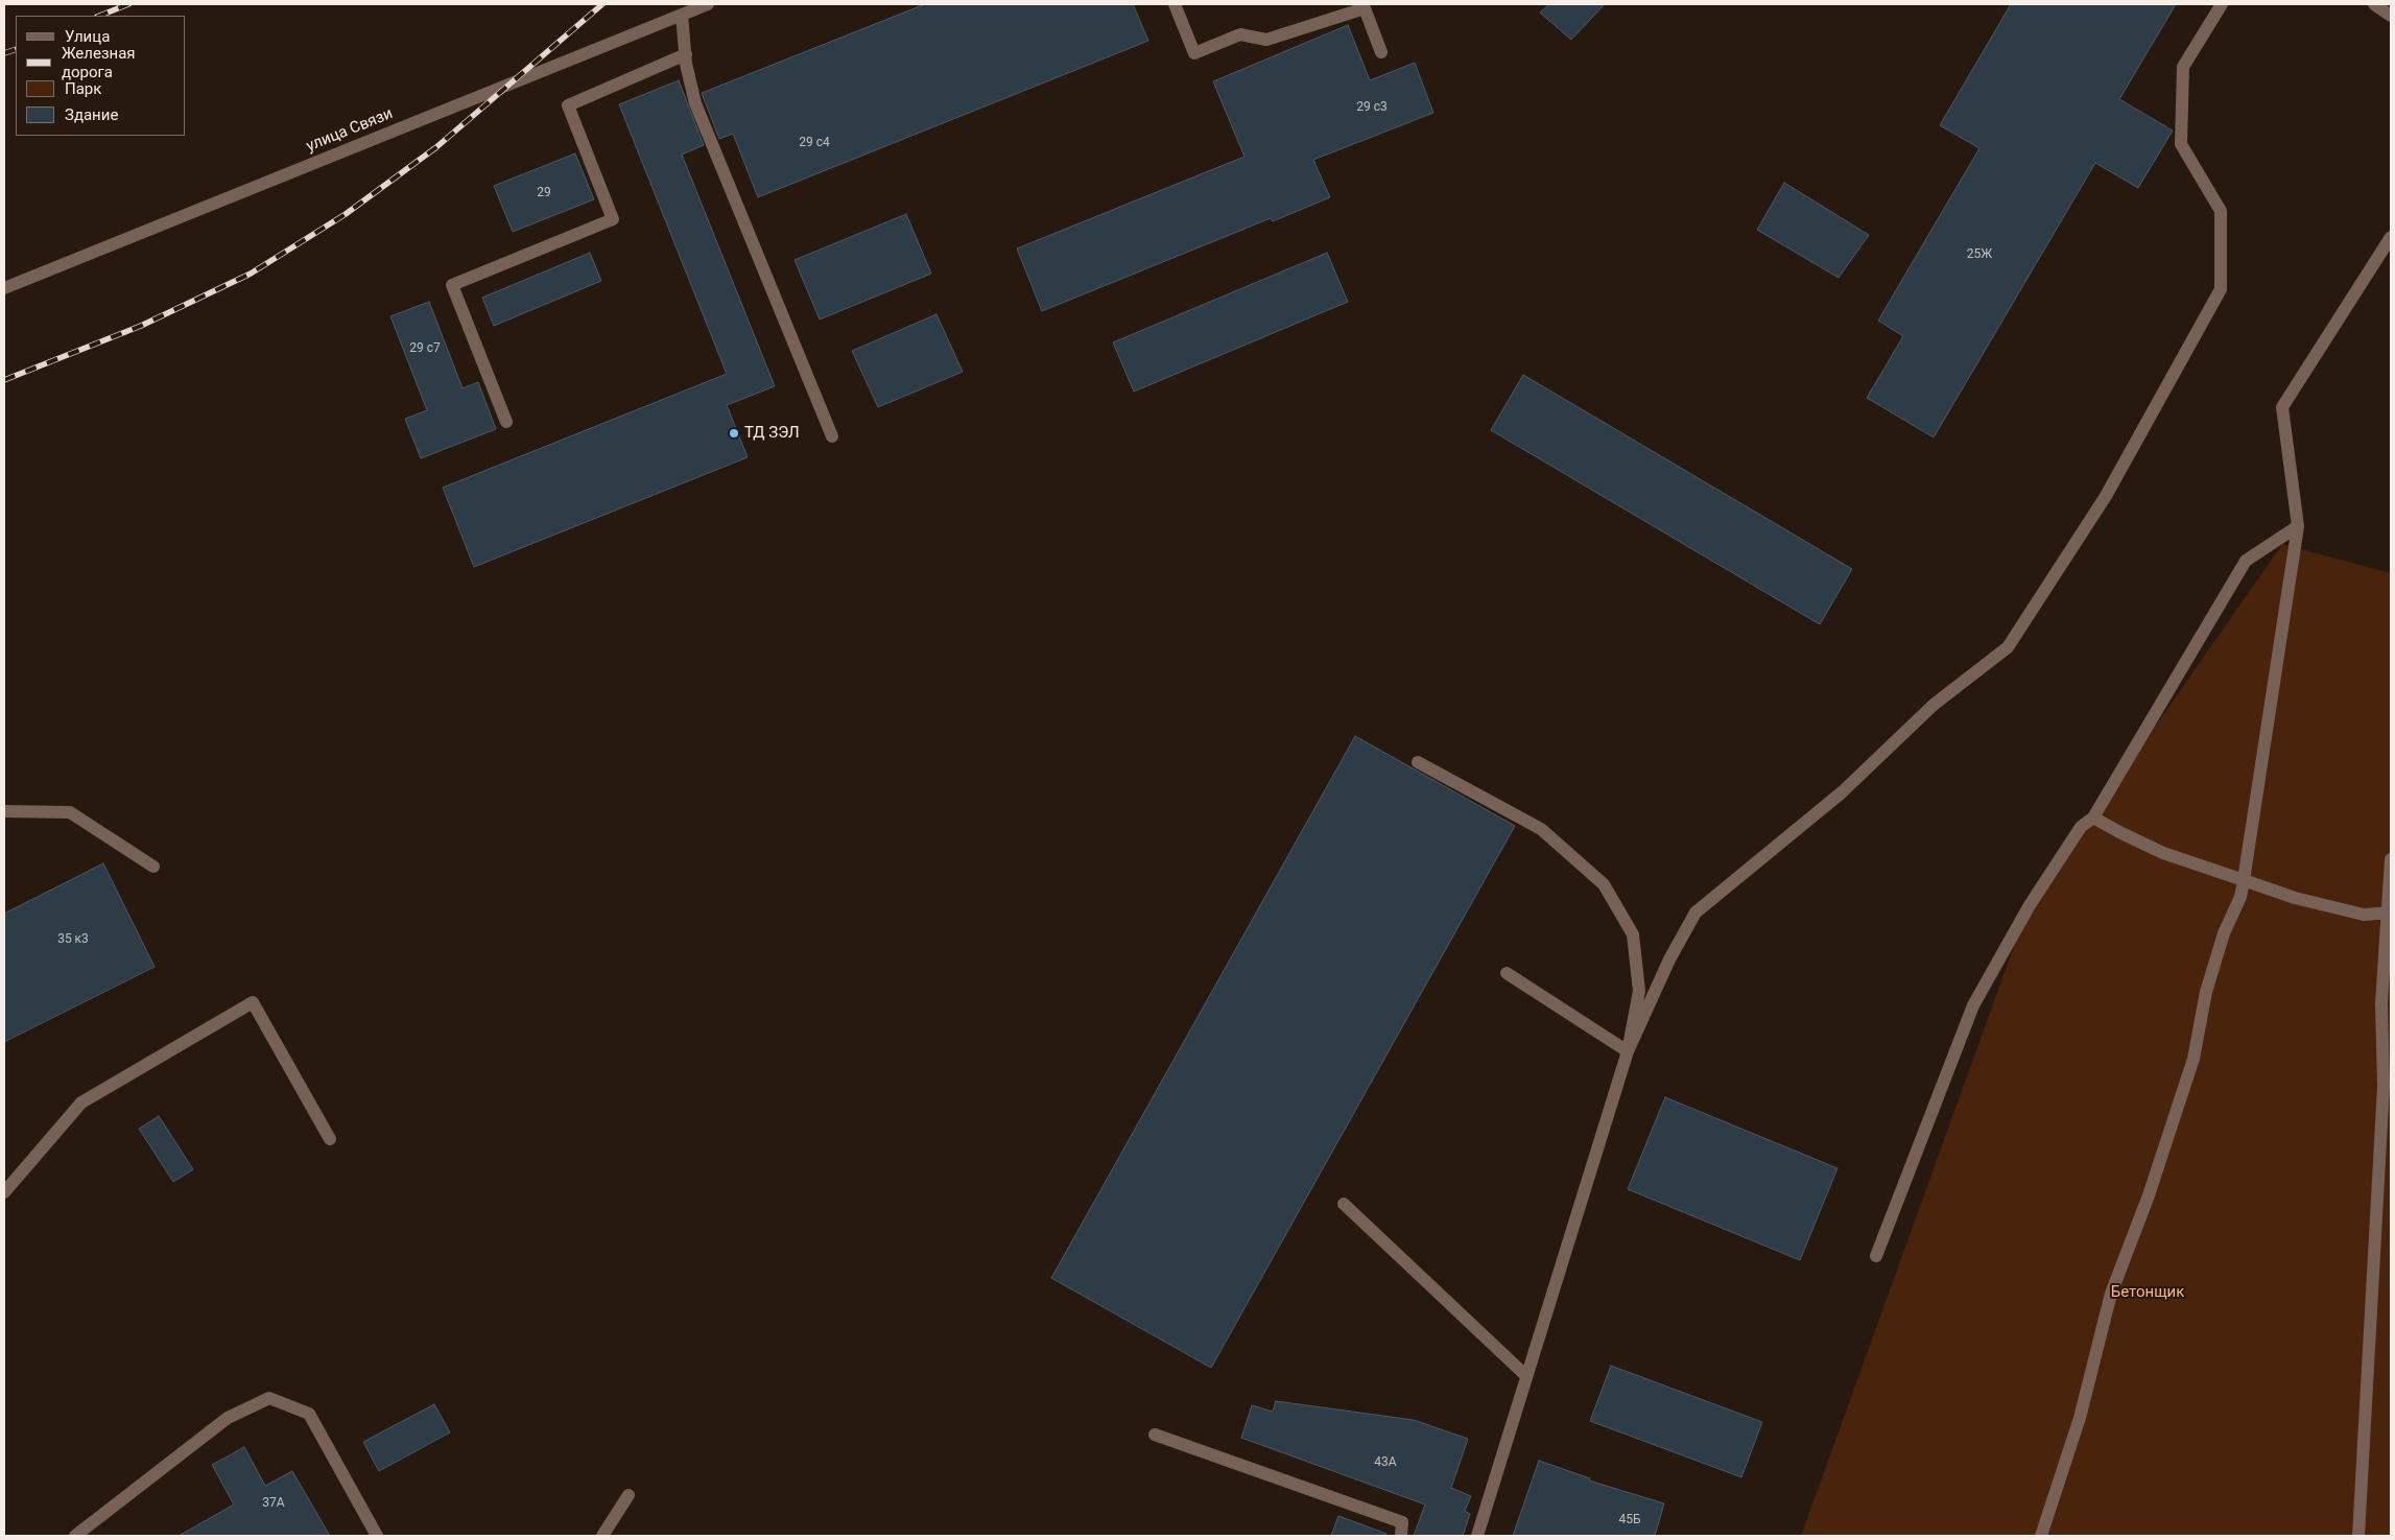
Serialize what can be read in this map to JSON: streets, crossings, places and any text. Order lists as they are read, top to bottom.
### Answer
{
  "streets": {
    "street": ["улица Связи"]
  },
  "parks": ["Бетонщик"],
  "places": ["ТД ЗЭЛ"],
  "house_numbers": [
    "29 с3",
    "29 с4",
    "29",
    "25Ж",
    "29 с7",
    "35 к3",
    "43А",
    "37А",
    "45Б"
  ],
  "legend": [
    "Улица",
    "Железная дорога",
    "Парк",
    "Здание"
  ]
}
